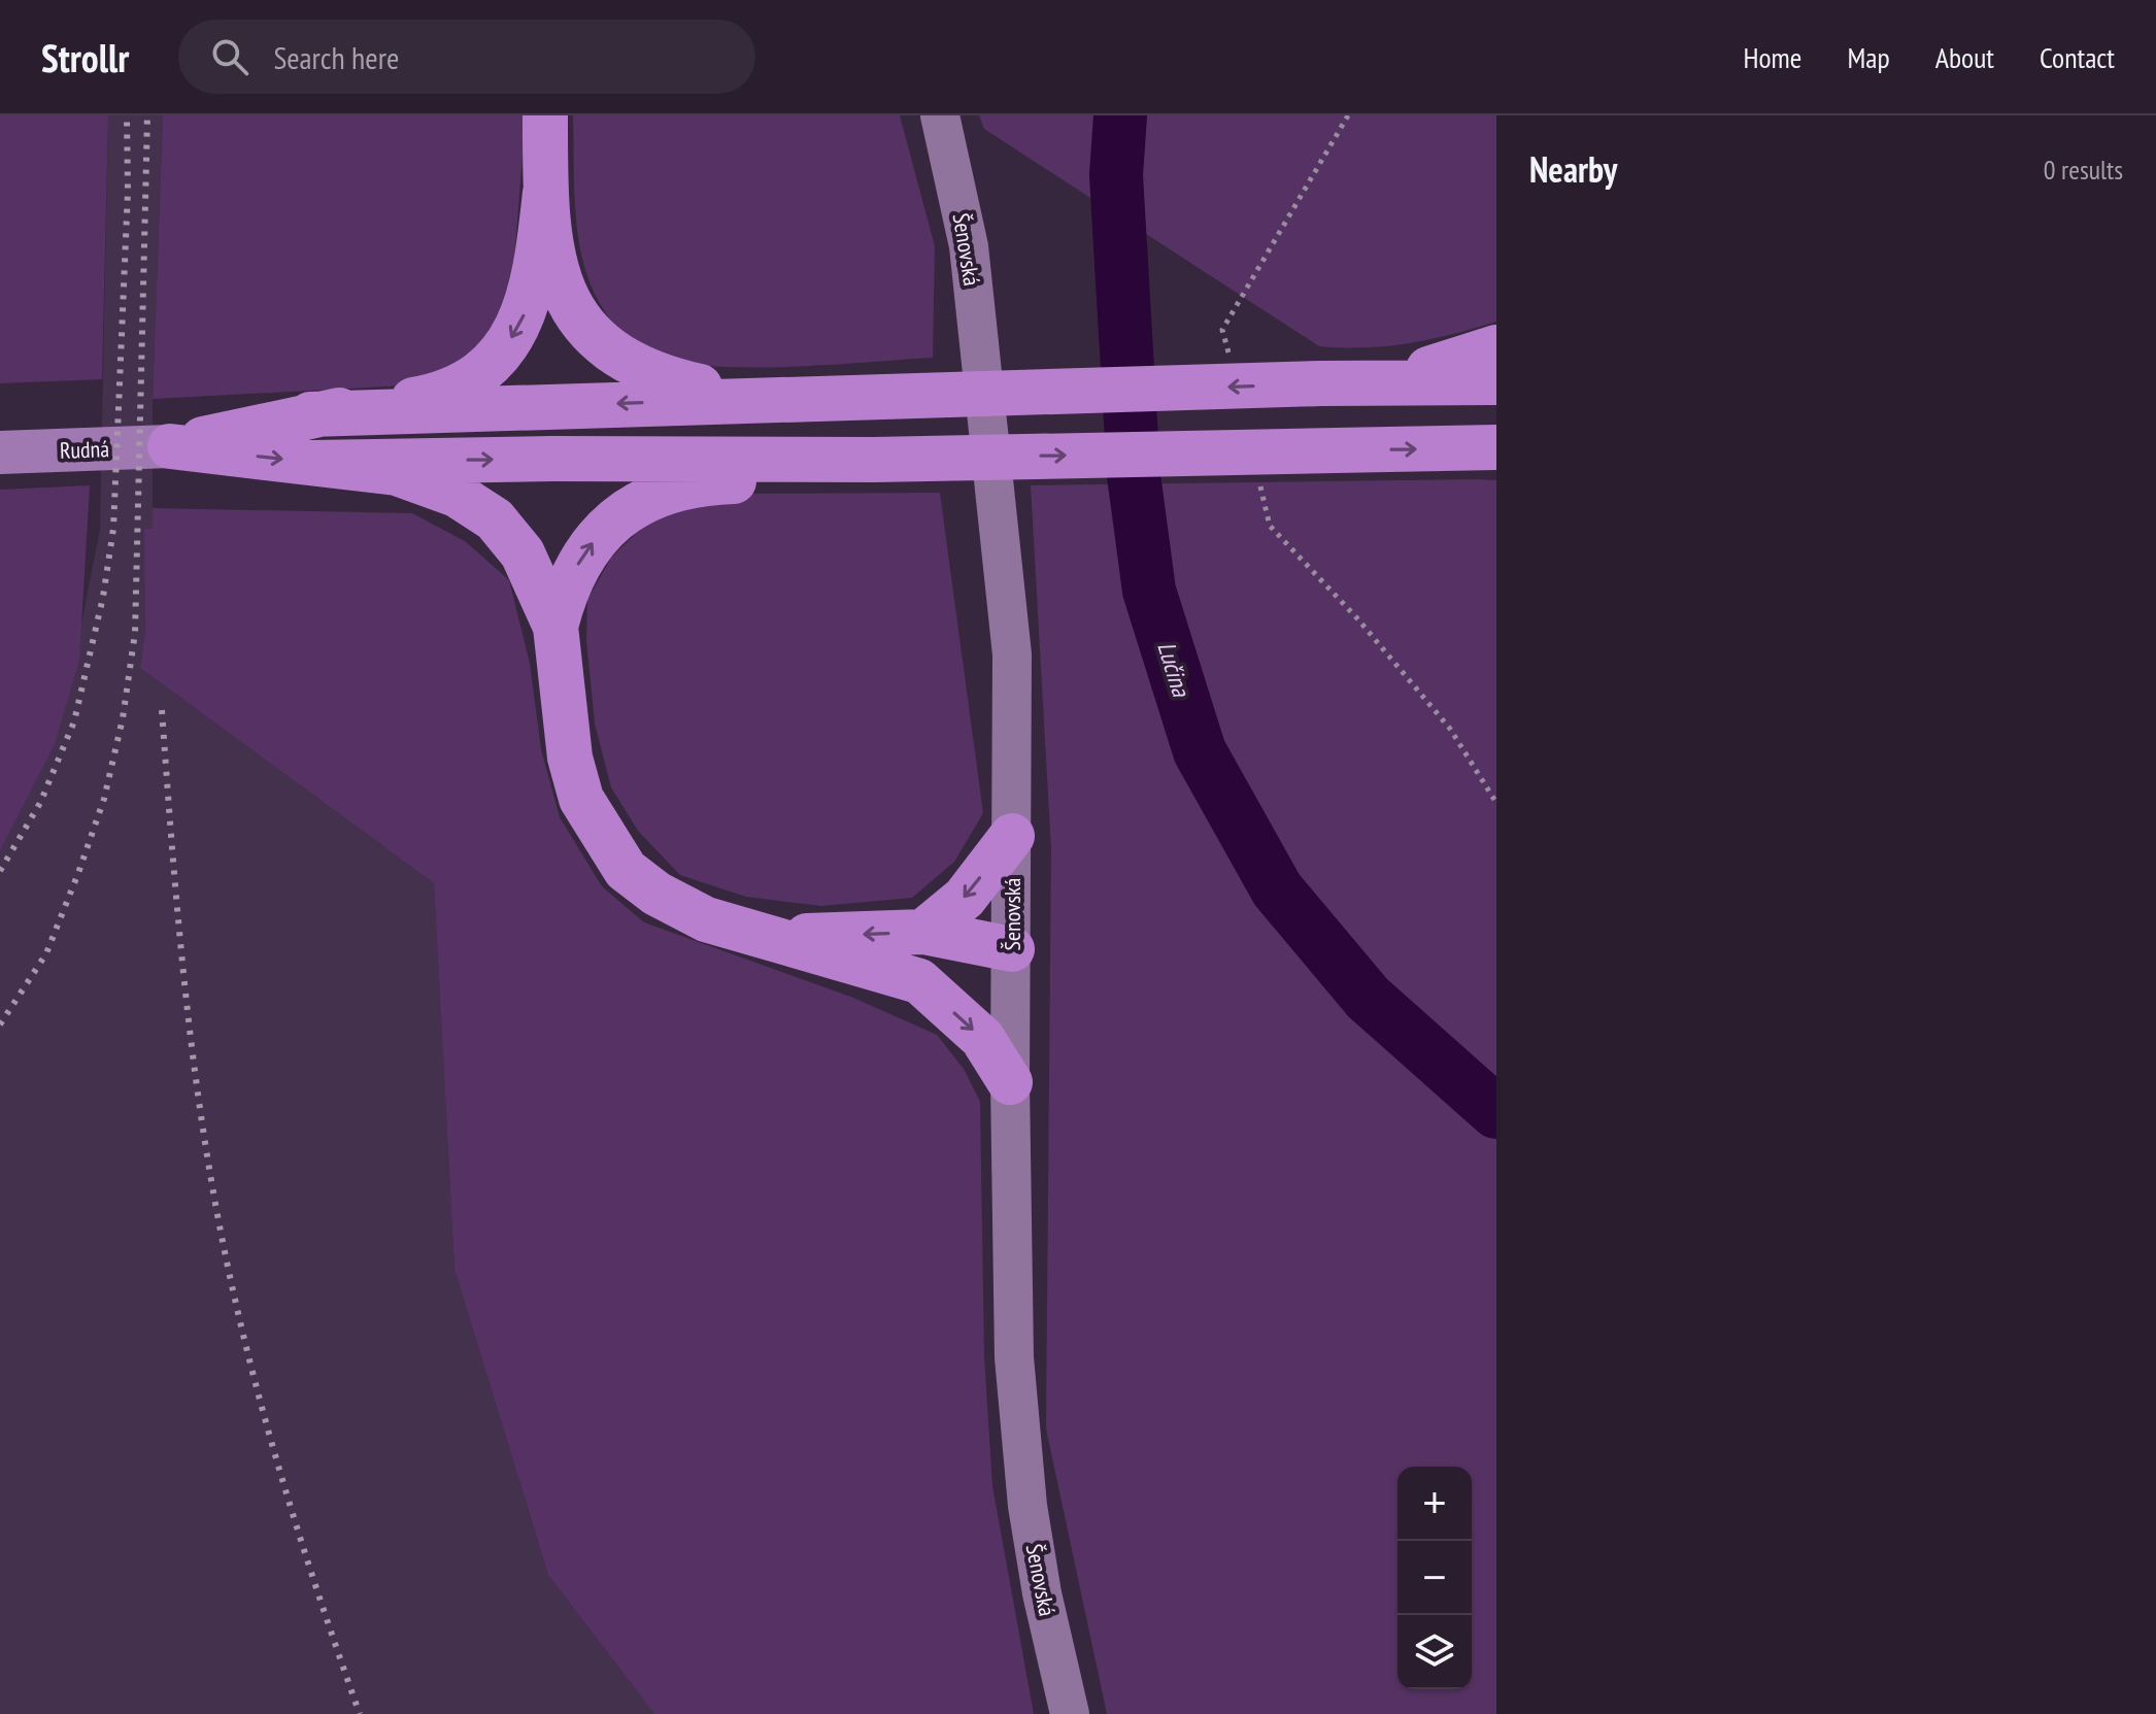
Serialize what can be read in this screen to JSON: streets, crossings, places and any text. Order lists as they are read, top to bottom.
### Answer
{
  "streets": {
    "main road": ["Rudná"],
    "street": ["Šenovská"]
  },
  "water": ["Lučina"],
  "page": {
    "header": "Strollr",
    "search": "Search here",
    "nav": [
      "Home",
      "Map",
      "About",
      "Contact"
    ],
    "heading": ["Nearby", "0 results"],
    "map_buttons": ["+", "−"]
  }
}
